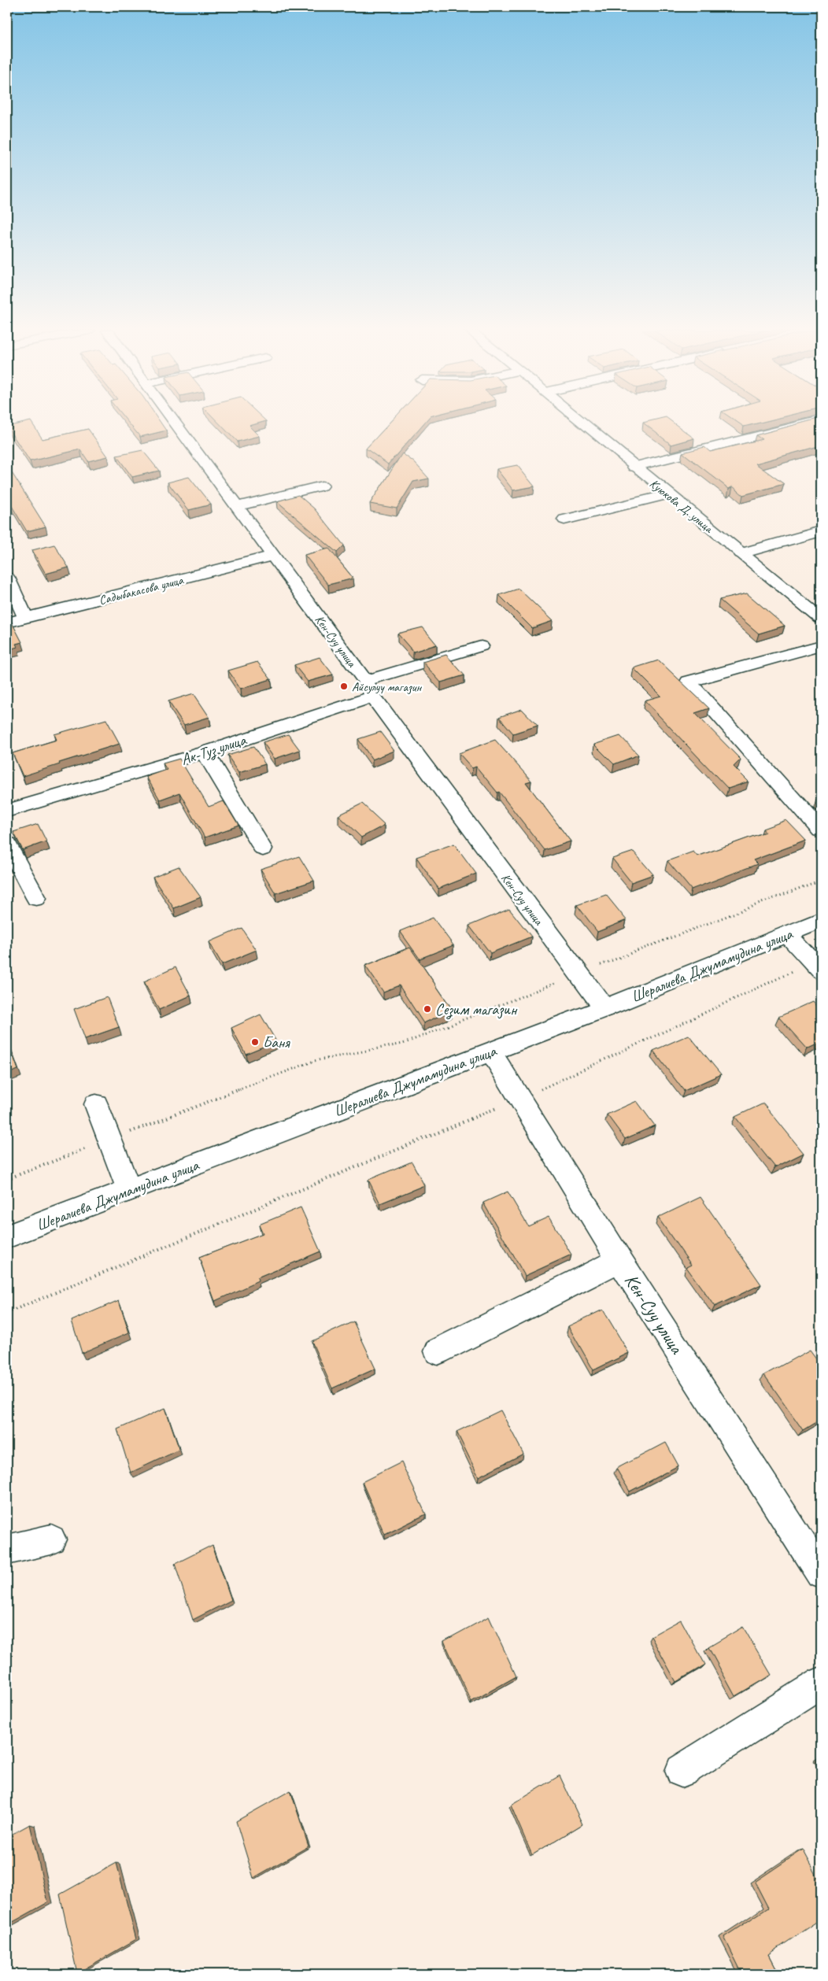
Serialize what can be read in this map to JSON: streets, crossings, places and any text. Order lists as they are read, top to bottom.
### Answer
{
  "streets": {
    "street": [
      "Куюкова Д. улица",
      "Садыбакасова улица",
      "Кен-Суу улица",
      "Ак-Туз улица",
      "Шералиева Джумамудина улица"
    ]
  },
  "crossings": [
    ["Садыбакасова улица", "Кен-Суу улица"],
    ["Кен-Суу улица", "Ак-Туз улица"],
    ["Кен-Суу улица", "Шералиева Джумамудина улица"]
  ],
  "places": ["Айсулуу магазин", "Сезим магазин", "Баня"]
}
